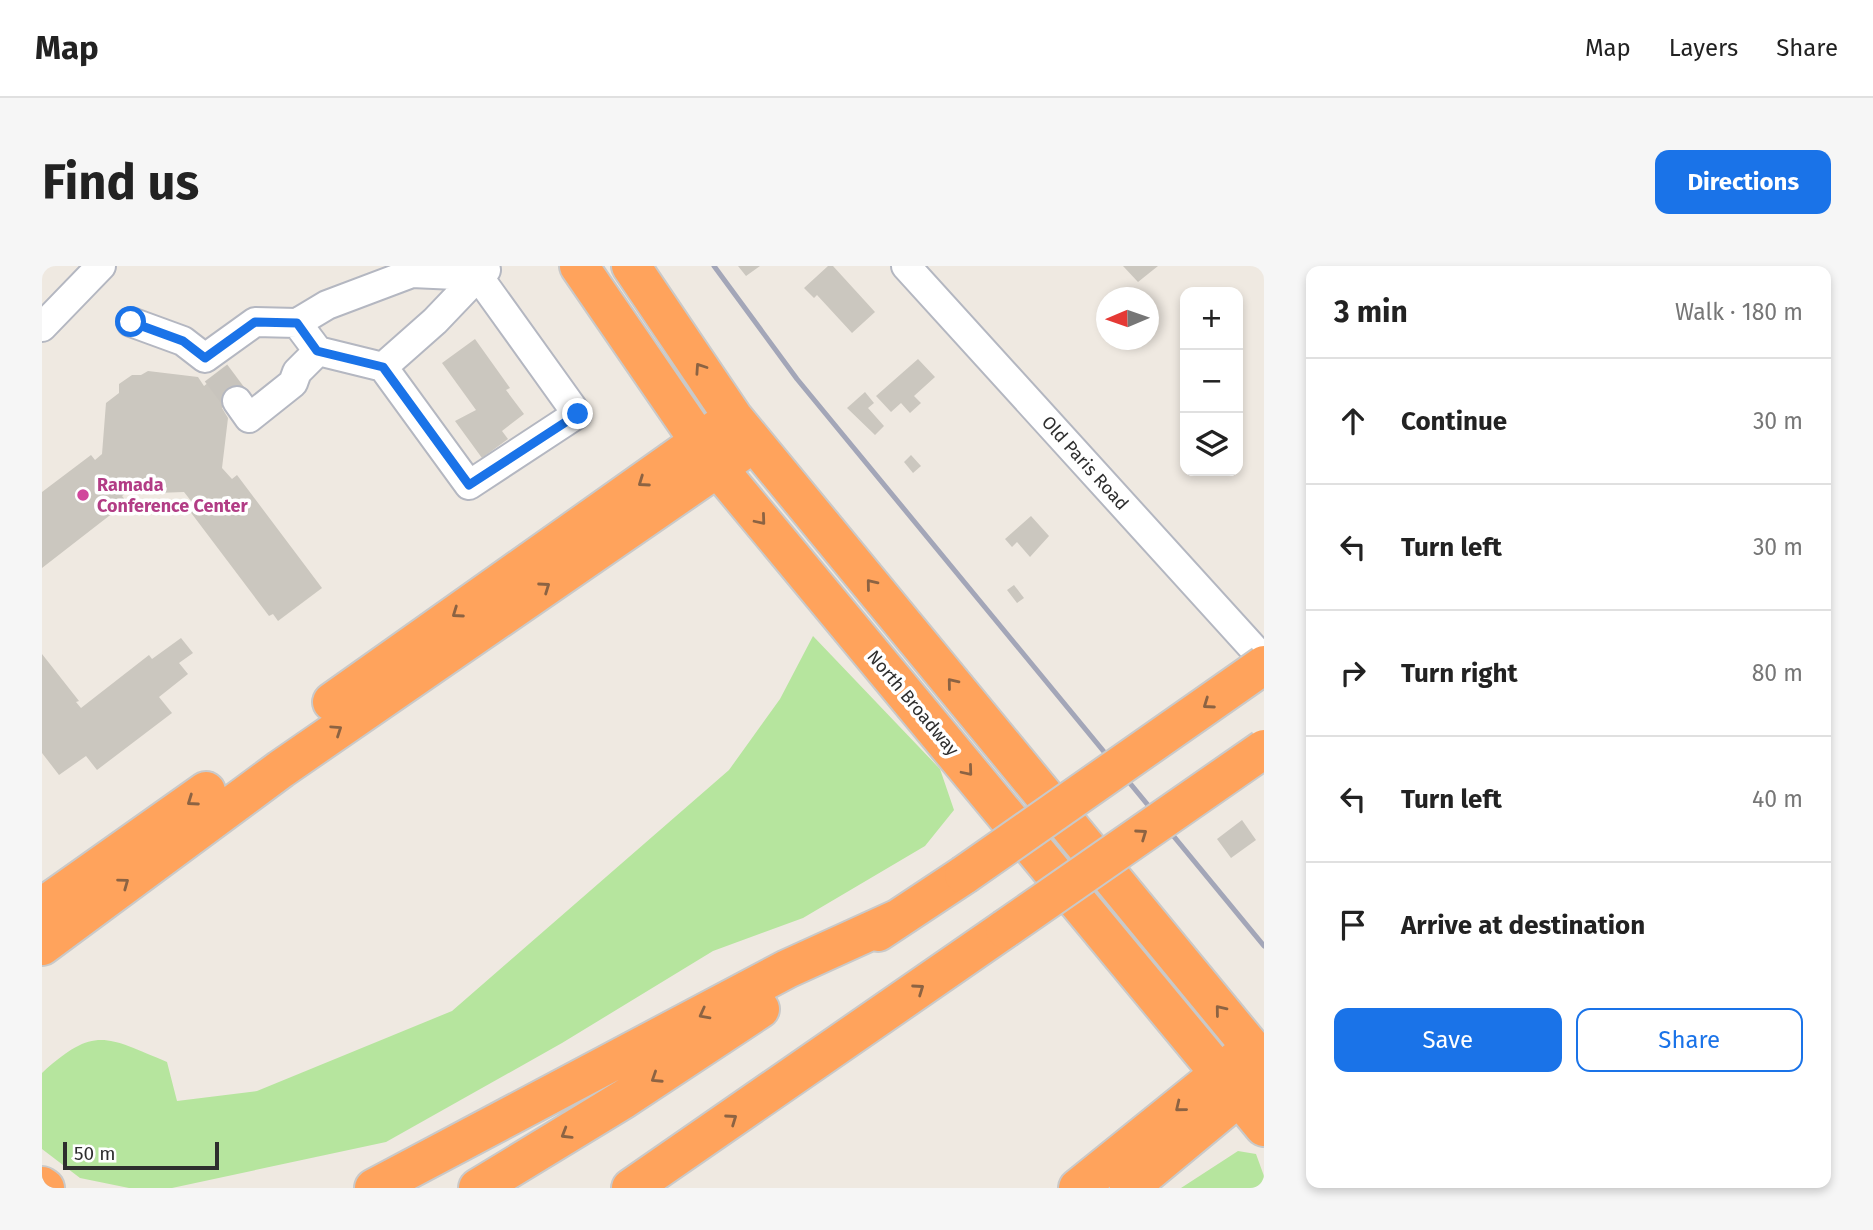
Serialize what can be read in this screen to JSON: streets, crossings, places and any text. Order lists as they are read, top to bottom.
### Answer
{
  "streets": {
    "highway": ["North Broadway"],
    "street": ["Old Paris Road"]
  },
  "places": ["Ramada Conference Center"],
  "scale_bar": "50 m",
  "north": "left",
  "page": {
    "header": "Map",
    "nav": ["Map", "Layers", "Share"],
    "buttons": [
      "Directions",
      ["Save", "Share"]
    ],
    "title": "Find us",
    "heading": ["3 min", "Walk · 180 m"],
    "map_buttons": ["+", "−"],
    "list": [
      ["Continue", "30 m"],
      ["Turn left", "30 m"],
      ["Turn right", "80 m"],
      ["Turn left", "40 m"],
      "Arrive at destination"
    ],
    "scale": "50 m"
  }
}
